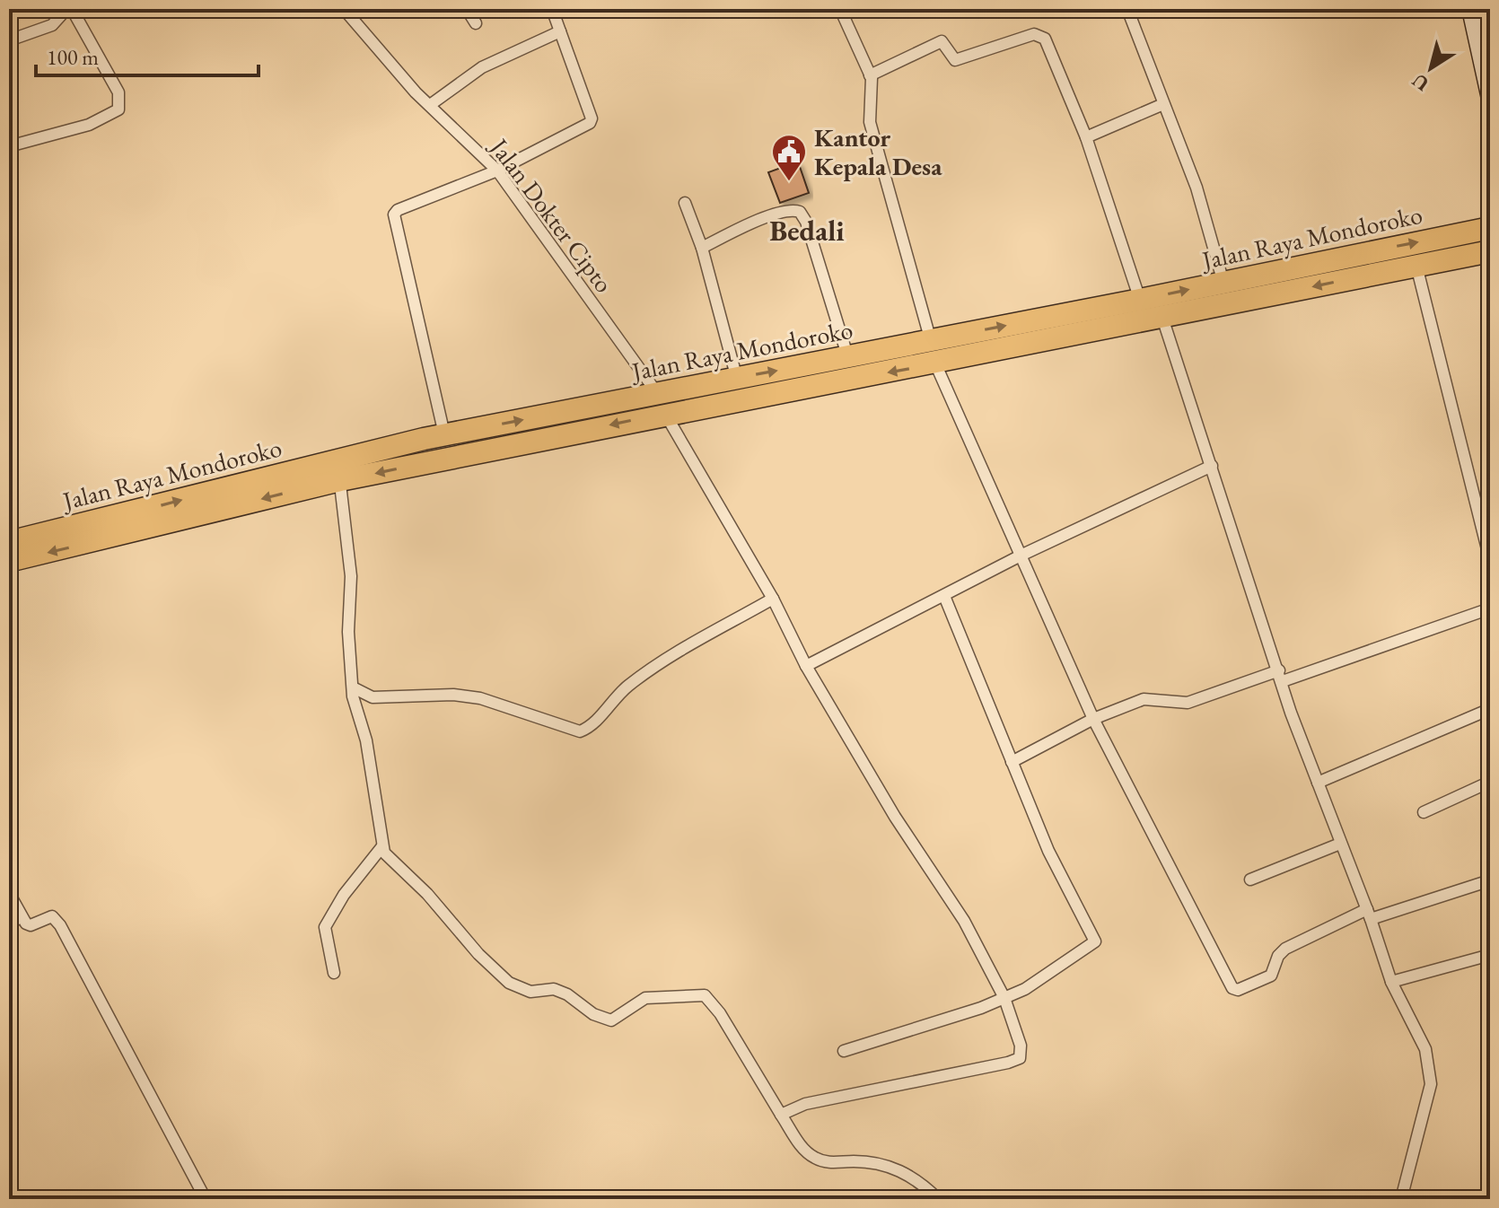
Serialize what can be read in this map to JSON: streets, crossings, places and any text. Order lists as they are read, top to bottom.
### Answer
{
  "streets": {
    "highway": ["Jalan Raya Mondoroko"],
    "street": ["Jalan Dokter Cipto"]
  },
  "crossings": [
    ["Jalan Dokter Cipto", "Jalan Raya Mondoroko"]
  ],
  "districts": ["Bedali"],
  "places": {
    "public building": ["Kantor Kepala Desa"]
  },
  "scale_bar": "100 m",
  "north": "bottom left"
}
